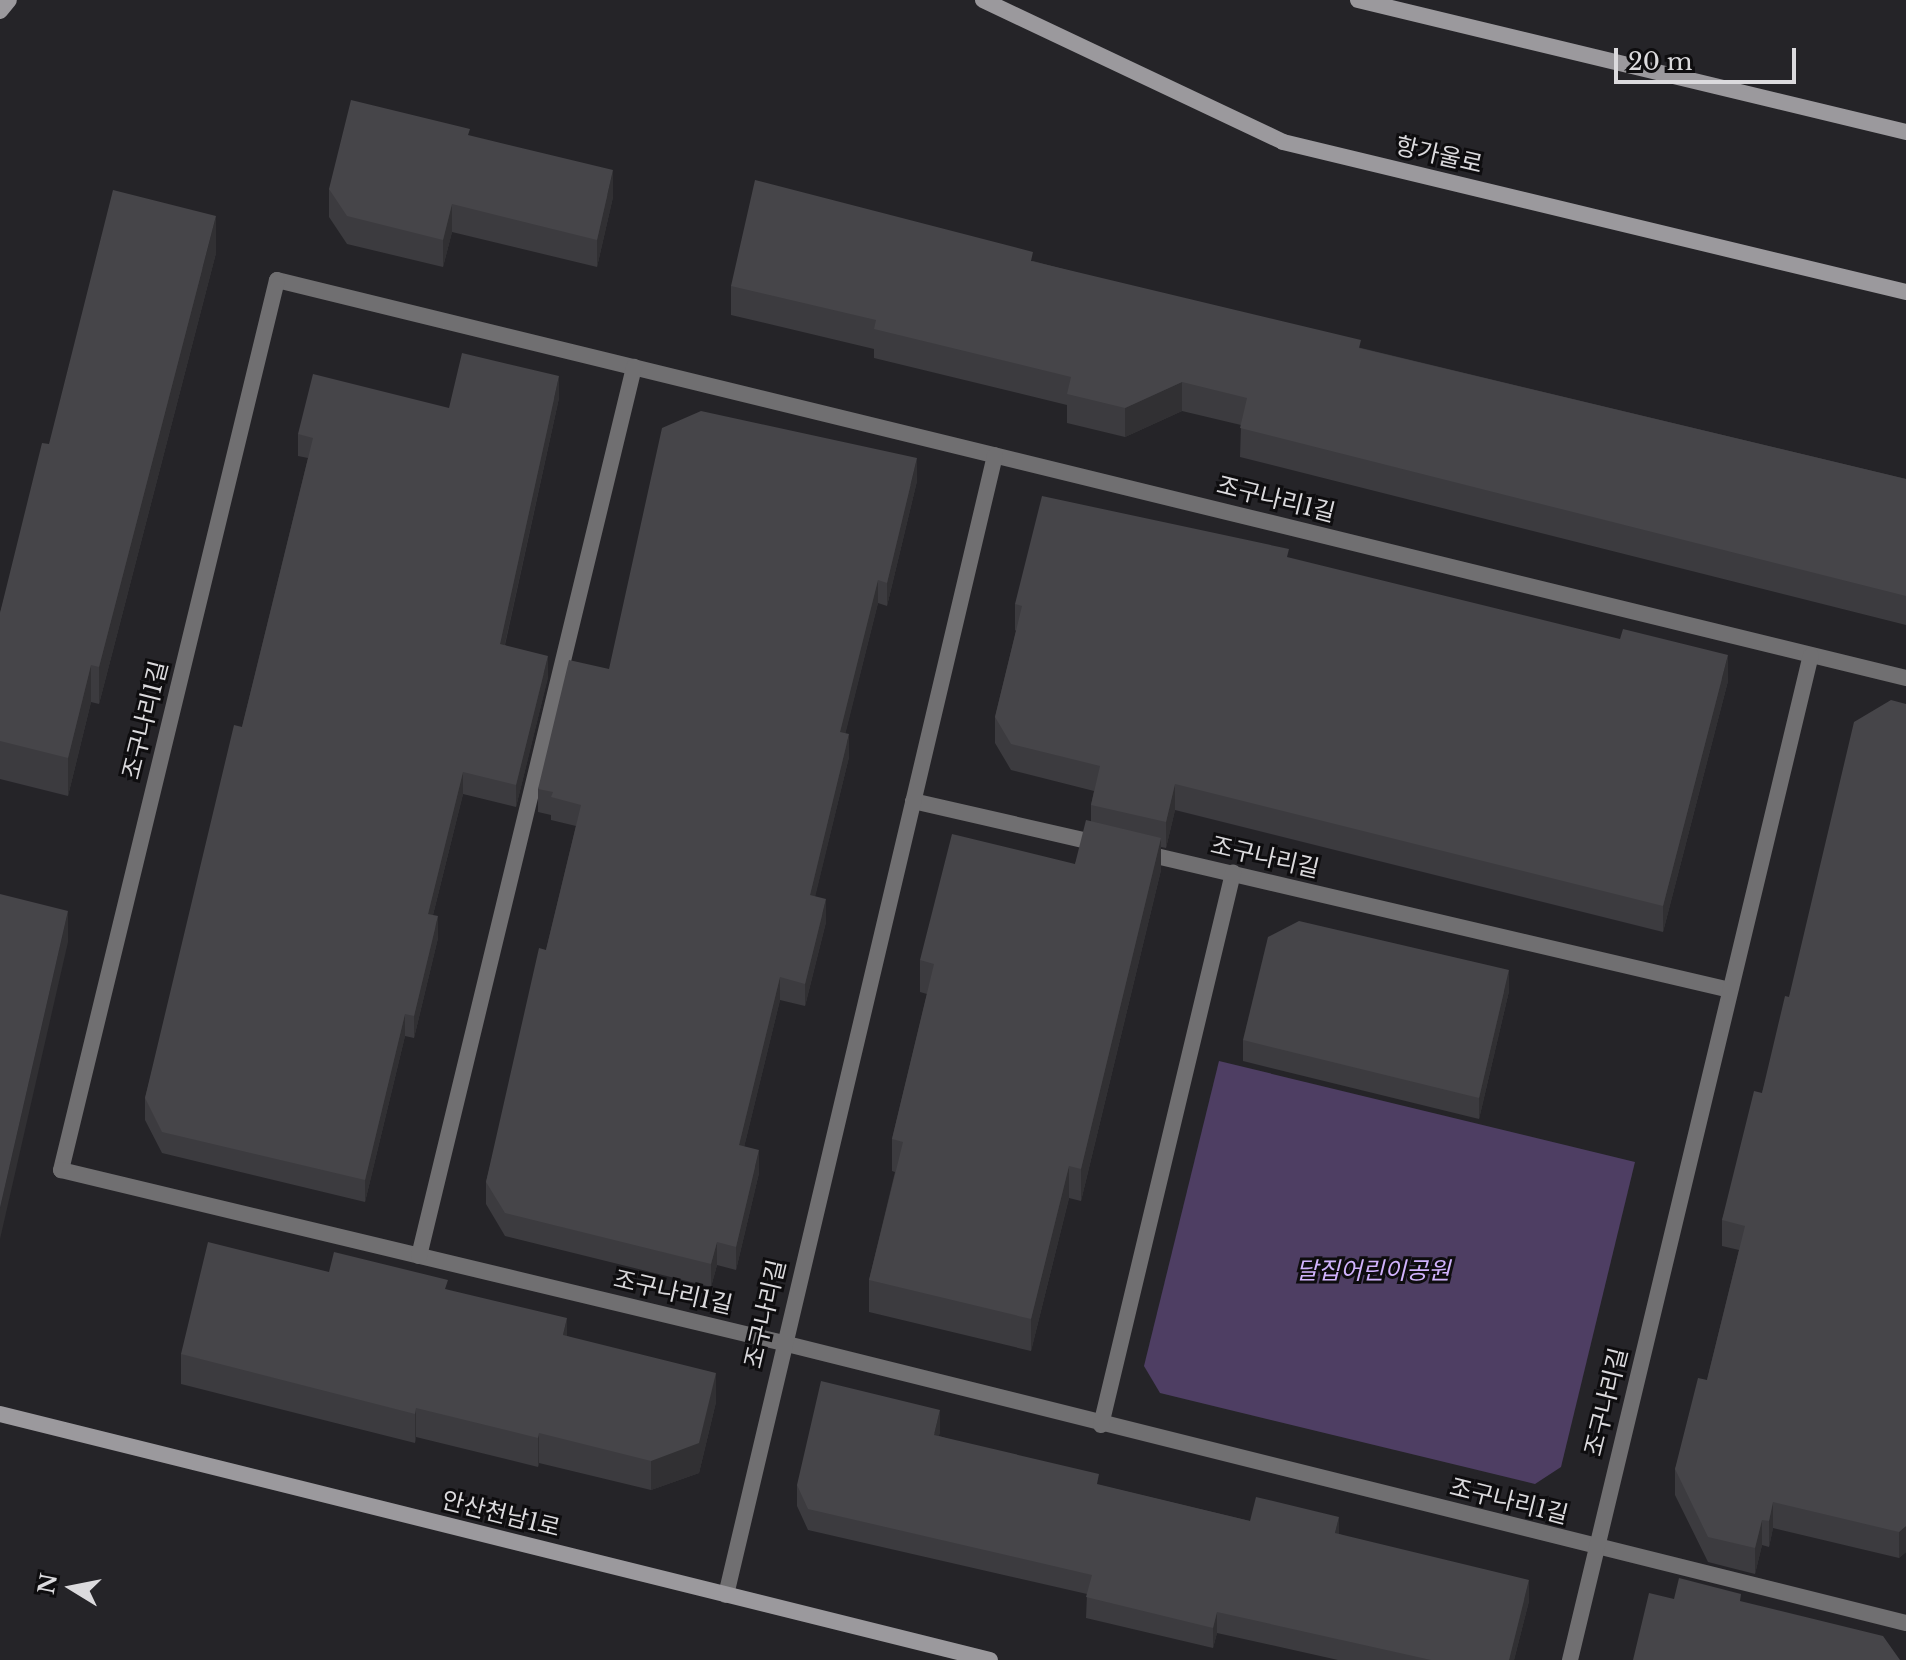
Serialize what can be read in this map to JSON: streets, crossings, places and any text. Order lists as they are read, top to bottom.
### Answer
{
  "streets": {
    "main road": ["항가울로", "안산천남1로"],
    "street": ["조구나리1길", "조구나리길"]
  },
  "crossings": [
    ["조구나리1길", "조구나리길"],
    ["조구나리길", "안산천남1로"]
  ],
  "parks": ["달집어린이공원"],
  "scale_bar": "20 m",
  "north": "left"
}
